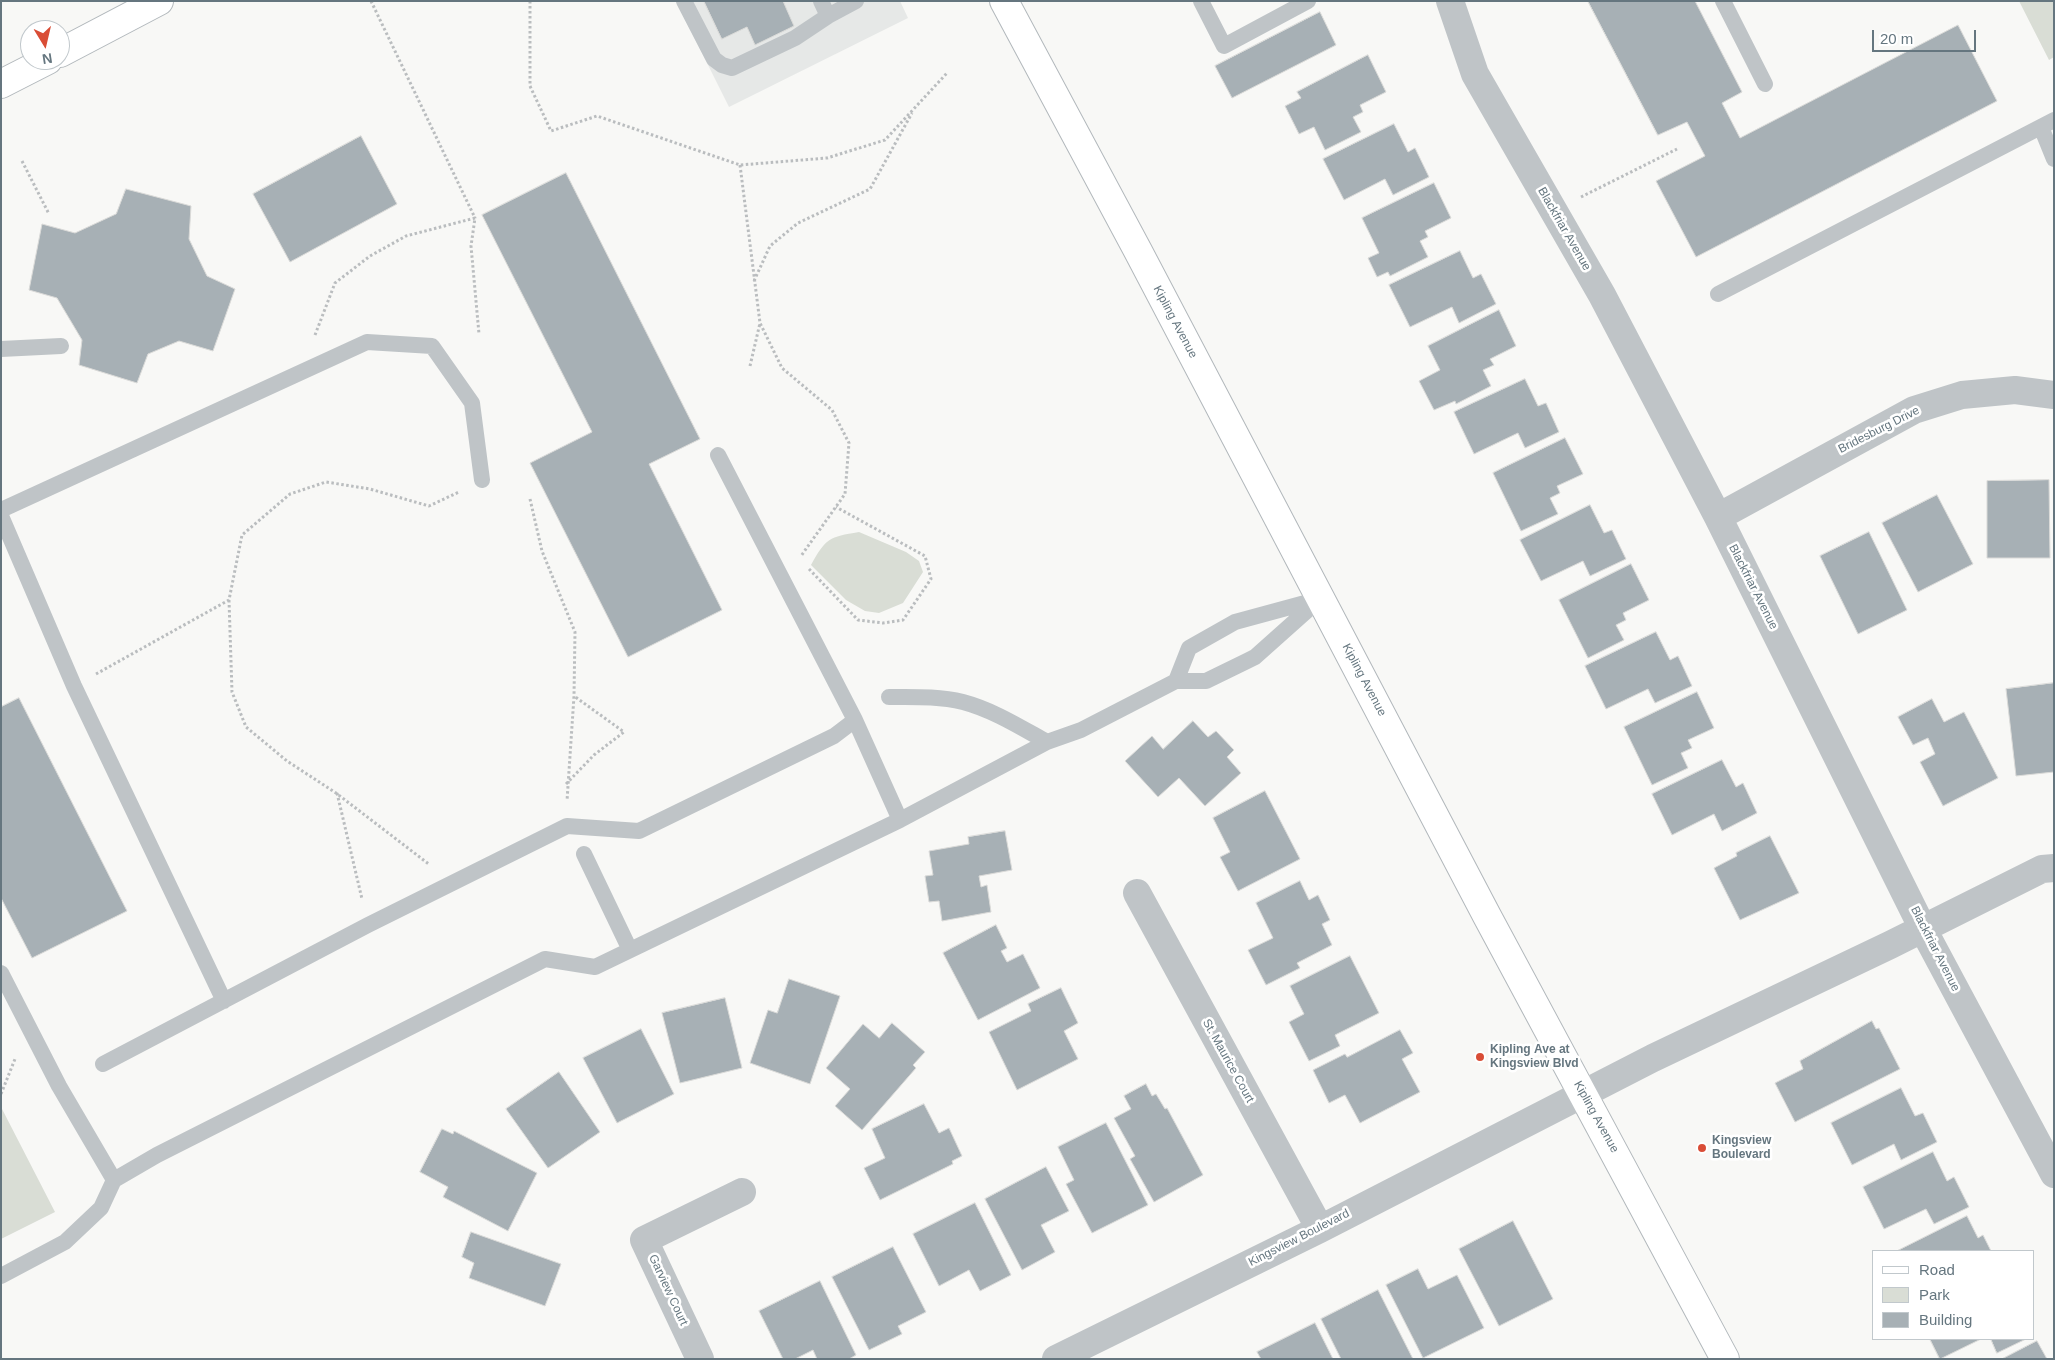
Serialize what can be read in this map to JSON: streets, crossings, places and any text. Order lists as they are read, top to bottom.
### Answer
{
  "streets": {
    "main road": ["Kipling Avenue"],
    "street": [
      "Blackfriar Avenue",
      "Bridesburg Drive",
      "St. Maurice Court",
      "Kingsview Boulevard",
      "Garview Court"
    ]
  },
  "crossings": [
    ["Blackfriar Avenue", "Bridesburg Drive"],
    ["Blackfriar Avenue", "Kingsview Boulevard"],
    ["Kipling Avenue", "Kingsview Boulevard"],
    ["St. Maurice Court", "Kingsview Boulevard"]
  ],
  "places": ["Kipling Ave at Kingsview Blvd", "Kingsview Boulevard"],
  "legend": ["Road", "Park", "Building"],
  "scale_bar": "20 m",
  "north": "bottom"
}
